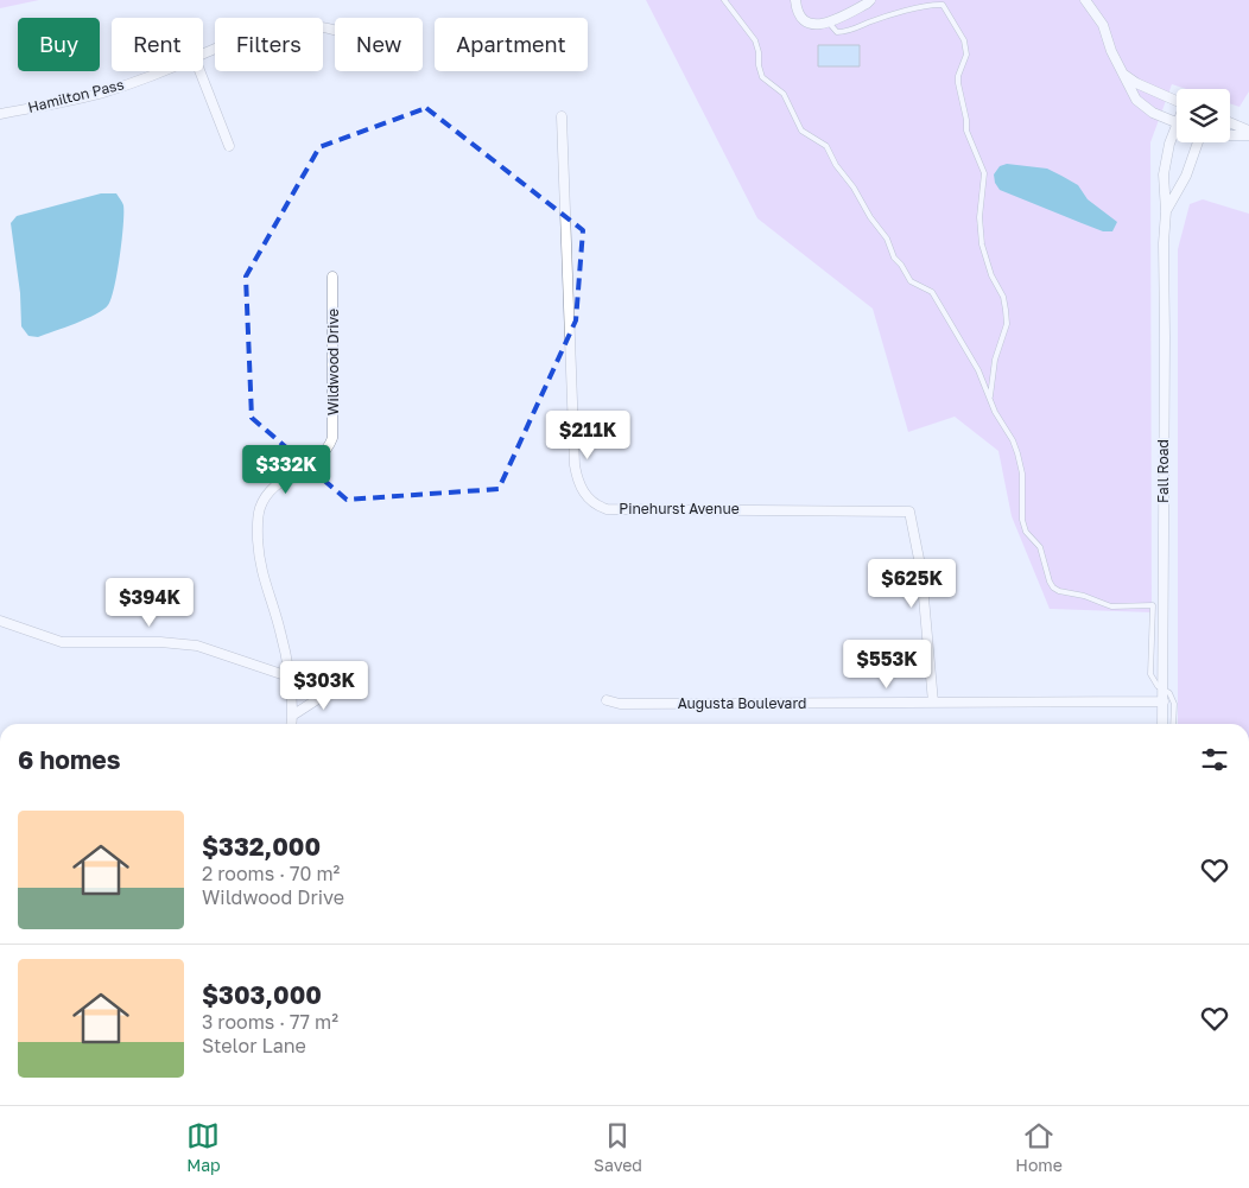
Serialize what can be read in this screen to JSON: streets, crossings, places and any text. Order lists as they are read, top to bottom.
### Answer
{
  "streets": {
    "street": [
      "Hamilton Pass",
      "Wildwood Drive",
      "Fall Road",
      "Pinehurst Avenue",
      "Augusta Boulevard"
    ]
  },
  "crossings": [
    ["Fall Road", "Augusta Boulevard"],
    ["Pinehurst Avenue", "Augusta Boulevard"]
  ],
  "page": {
    "chip": [
      "Buy",
      "Rent",
      "Filters",
      "New",
      "Apartment"
    ],
    "price": [
      "$211K",
      "$332K",
      "$625K",
      "$394K",
      "$553K",
      "$303K"
    ],
    "heading": "6 homes",
    "list": [
      {
        "name": "$332,000",
        "note": "2 rooms · 70 m² · Wildwood Drive"
      },
      {
        "name": "$303,000",
        "note": "3 rooms · 77 m² · Stelor Lane"
      }
    ],
    "tabs": ["Map", "Saved", "Home"]
  }
}
